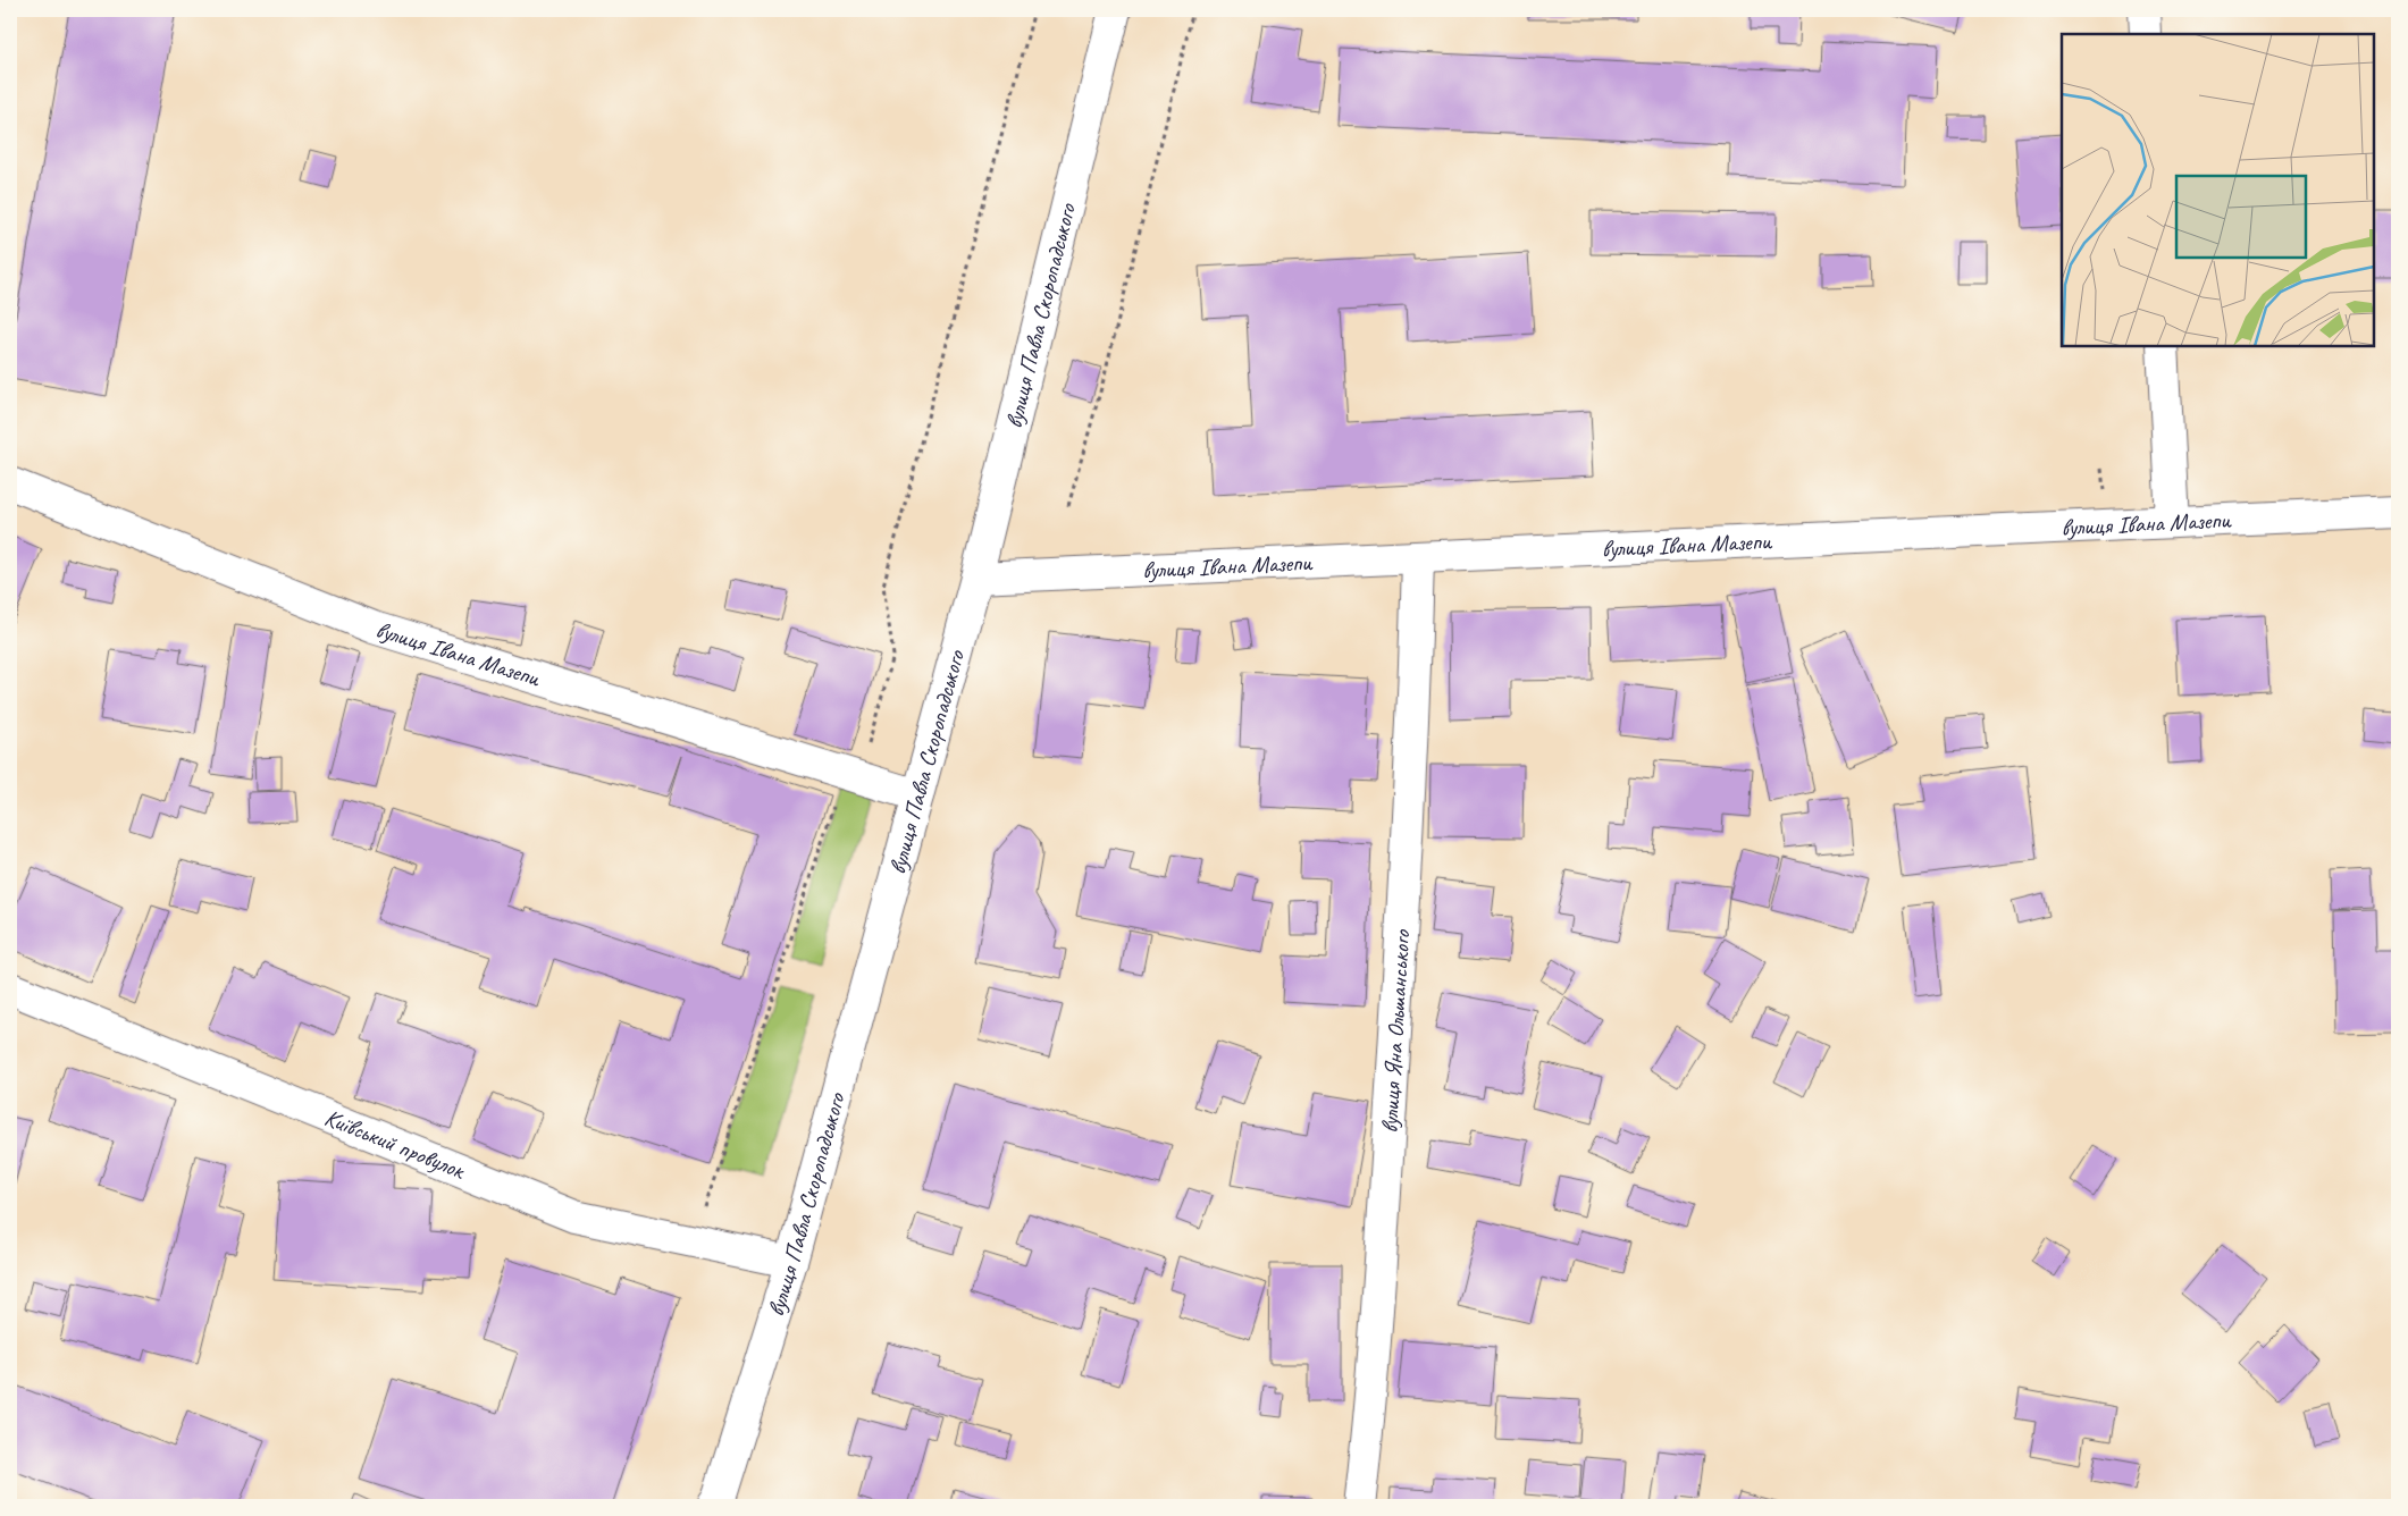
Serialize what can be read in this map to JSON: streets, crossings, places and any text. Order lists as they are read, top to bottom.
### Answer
{
  "streets": {
    "street": [
      "вулиця Павла Скоропадського",
      "вулиця Івана Мазепи",
      "вулиця Яна Ольшанського",
      "Київський провулок"
    ]
  },
  "crossings": [
    ["вулиця Павла Скоропадського", "вулиця Івана Мазепи"],
    ["вулиця Павла Скоропадського", "Київський провулок"],
    ["вулиця Івана Мазепи", "вулиця Яна Ольшанського"]
  ]
}
